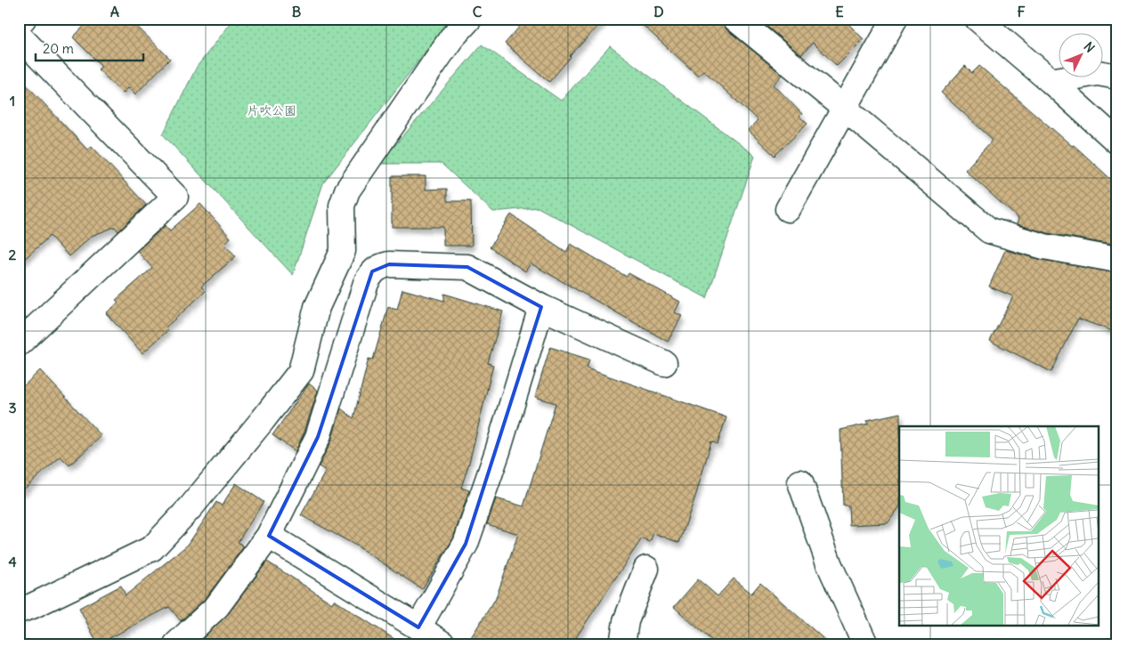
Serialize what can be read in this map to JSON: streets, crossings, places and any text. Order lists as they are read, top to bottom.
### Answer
{
  "parks": ["片吹公園"],
  "scale_bar": "20 m",
  "north": "top right",
  "grid": {
    "columns": [
      "A",
      "B",
      "C",
      "D",
      "E",
      "F"
    ],
    "rows": [
      "1",
      "2",
      "3",
      "4"
    ]
  }
}
